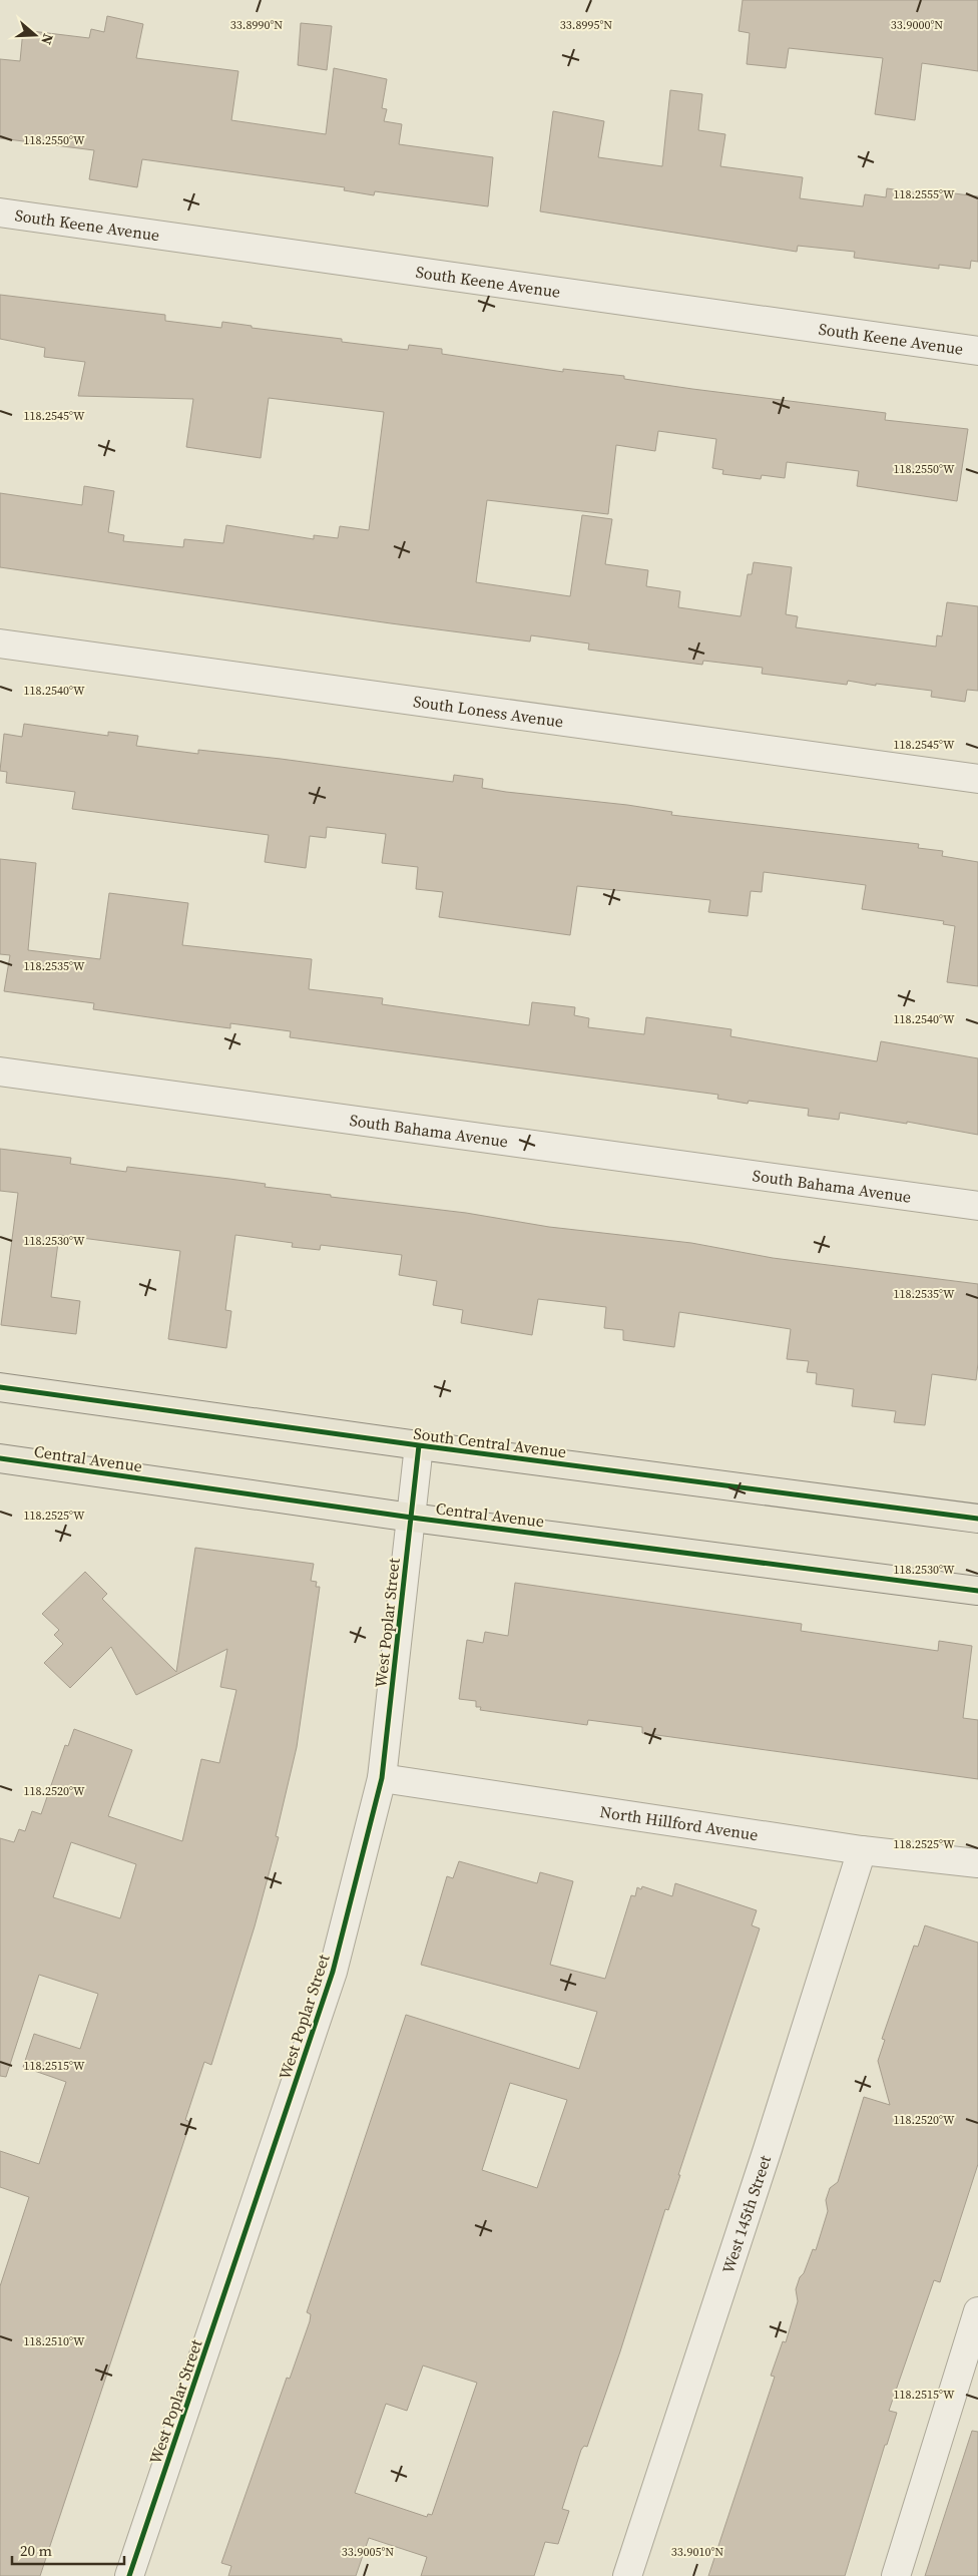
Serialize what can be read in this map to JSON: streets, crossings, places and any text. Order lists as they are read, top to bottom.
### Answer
{
  "streets": {
    "main road": ["South Central Avenue", "Central Avenue"],
    "street": [
      "South Keene Avenue",
      "South Loness Avenue",
      "South Bahama Avenue",
      "West Poplar Street",
      "North Hillford Avenue",
      "West 145th Street"
    ]
  },
  "crossings": [
    ["South Central Avenue", "West Poplar Street"],
    ["Central Avenue", "West Poplar Street"],
    ["West Poplar Street", "North Hillford Avenue"],
    ["North Hillford Avenue", "West 145th Street"]
  ],
  "scale_bar": "20 m",
  "north": "right",
  "coordinates": [
    "33.8990°N",
    "33.8995°N",
    "33.9000°N",
    "118.2550°W",
    "118.2555°W",
    "118.2545°W",
    "118.2540°W",
    "118.2535°W",
    "118.2530°W",
    "118.2525°W",
    "118.2520°W",
    "118.2515°W",
    "118.2510°W",
    "33.9005°N",
    "33.9010°N"
  ]
}
